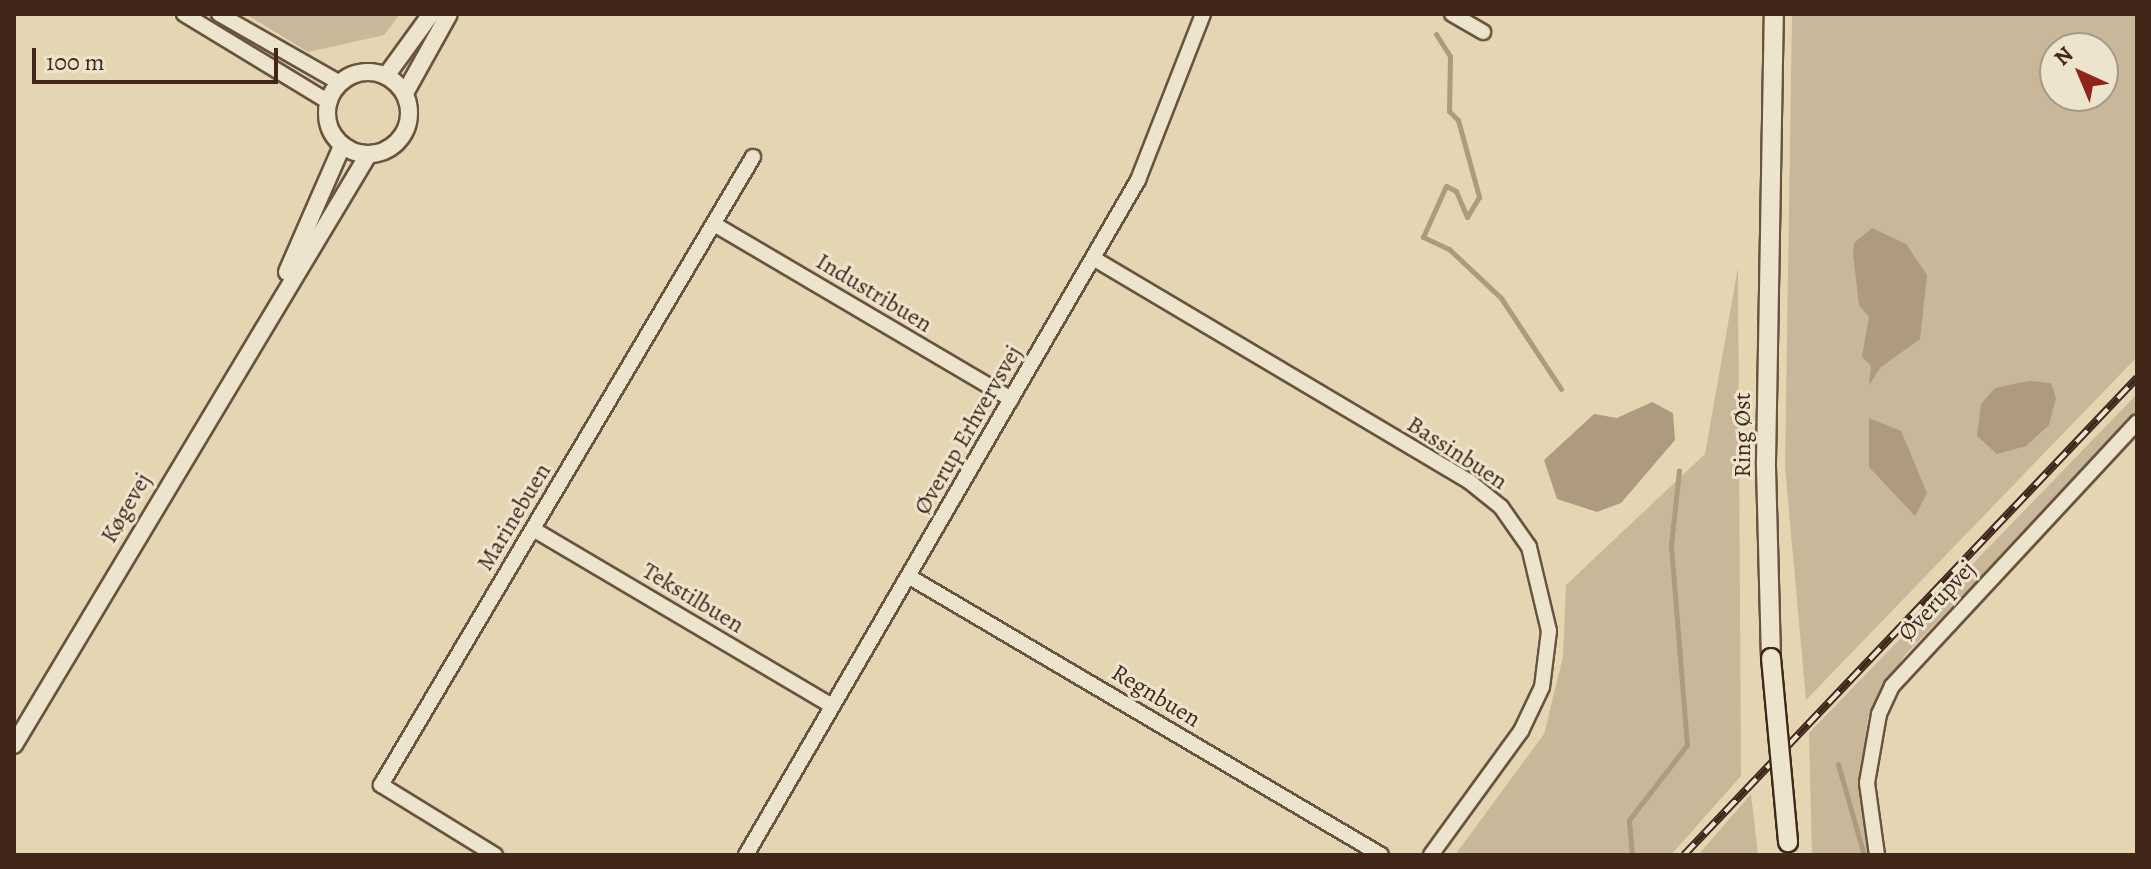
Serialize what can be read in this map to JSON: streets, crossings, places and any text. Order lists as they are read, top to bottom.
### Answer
{
  "streets": {
    "main road": ["Ring Øst"],
    "street": [
      "Industribuen",
      "Øverup Erhvervsvej",
      "Bassinbuen",
      "Køgevej",
      "Marinebuen",
      "Tekstilbuen",
      "Øverupvej",
      "Regnbuen"
    ]
  },
  "crossings": [
    ["Industribuen", "Øverup Erhvervsvej"],
    ["Industribuen", "Marinebuen"],
    ["Øverup Erhvervsvej", "Bassinbuen"],
    ["Øverup Erhvervsvej", "Tekstilbuen"],
    ["Øverup Erhvervsvej", "Regnbuen"],
    ["Marinebuen", "Tekstilbuen"]
  ],
  "scale_bar": "100 m",
  "north": "top left"
}
